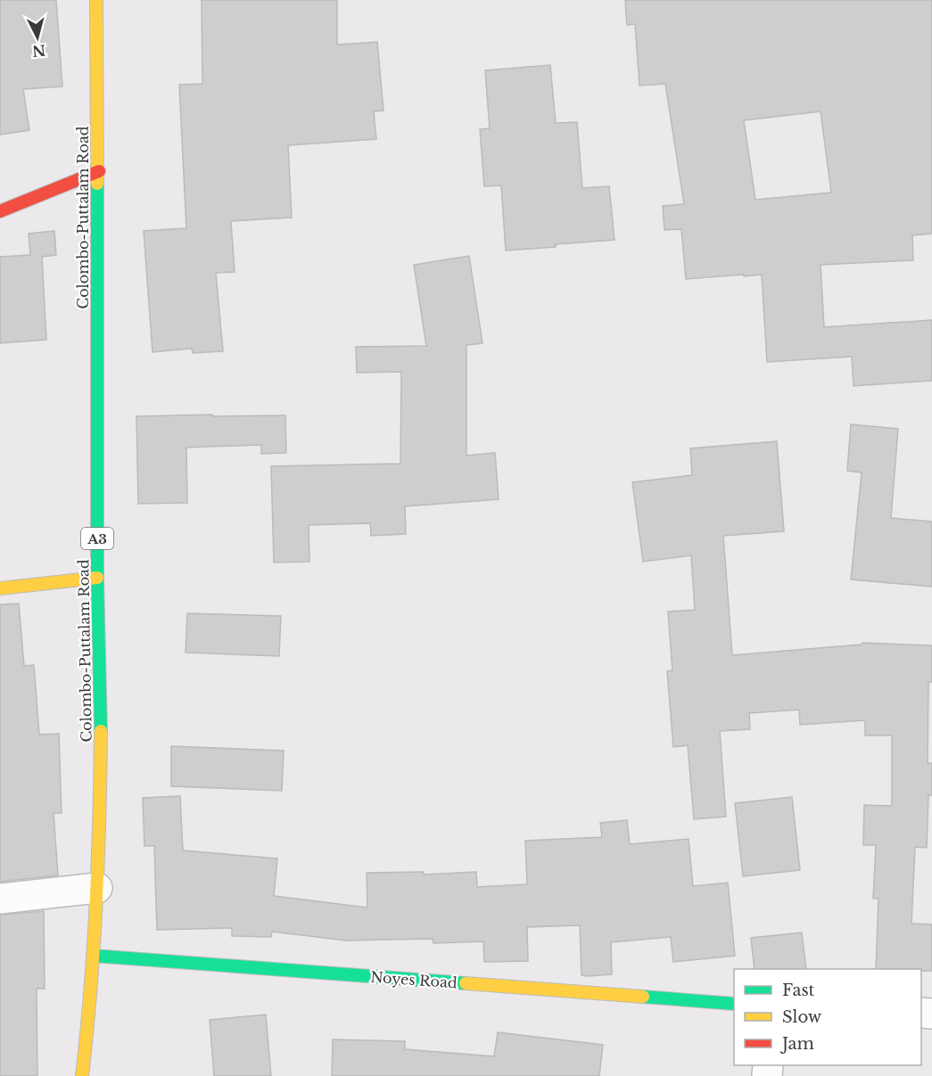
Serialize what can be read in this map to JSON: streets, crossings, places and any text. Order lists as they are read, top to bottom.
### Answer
{
  "streets": {
    "main road": ["Colombo-Puttalam Road", "A3", "Noyes Road"]
  },
  "crossings": [
    ["Colombo-Puttalam Road", "Noyes Road"]
  ],
  "legend": ["Fast", "Slow", "Jam"],
  "north": "bottom"
}
